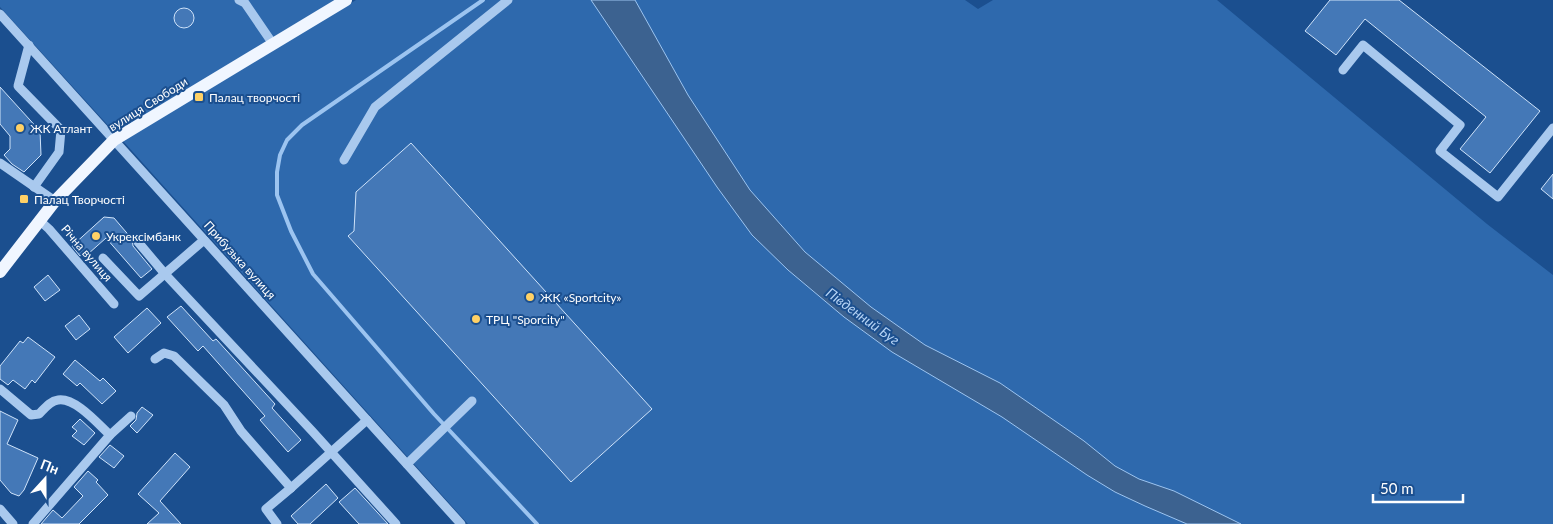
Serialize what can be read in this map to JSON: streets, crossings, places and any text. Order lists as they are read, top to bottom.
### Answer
{
  "streets": {
    "main road": ["вулиця Свободи"],
    "street": ["Річна вулиця", "Прибузька вулиця"]
  },
  "crossings": [
    ["вулиця Свободи", "Річна вулиця"],
    ["вулиця Свободи", "Прибузька вулиця"]
  ],
  "water": ["Південний Буг"],
  "places": {
    "transit": ["Палац творчості", "Палац Творчості"],
    "other": [
      "ЖК Атлант",
      "Укрексімбанк",
      "ЖК «Sportcity»",
      "ТРЦ \"Sporcity\""
    ]
  },
  "scale_bar": "50 m",
  "north": "top"
}
